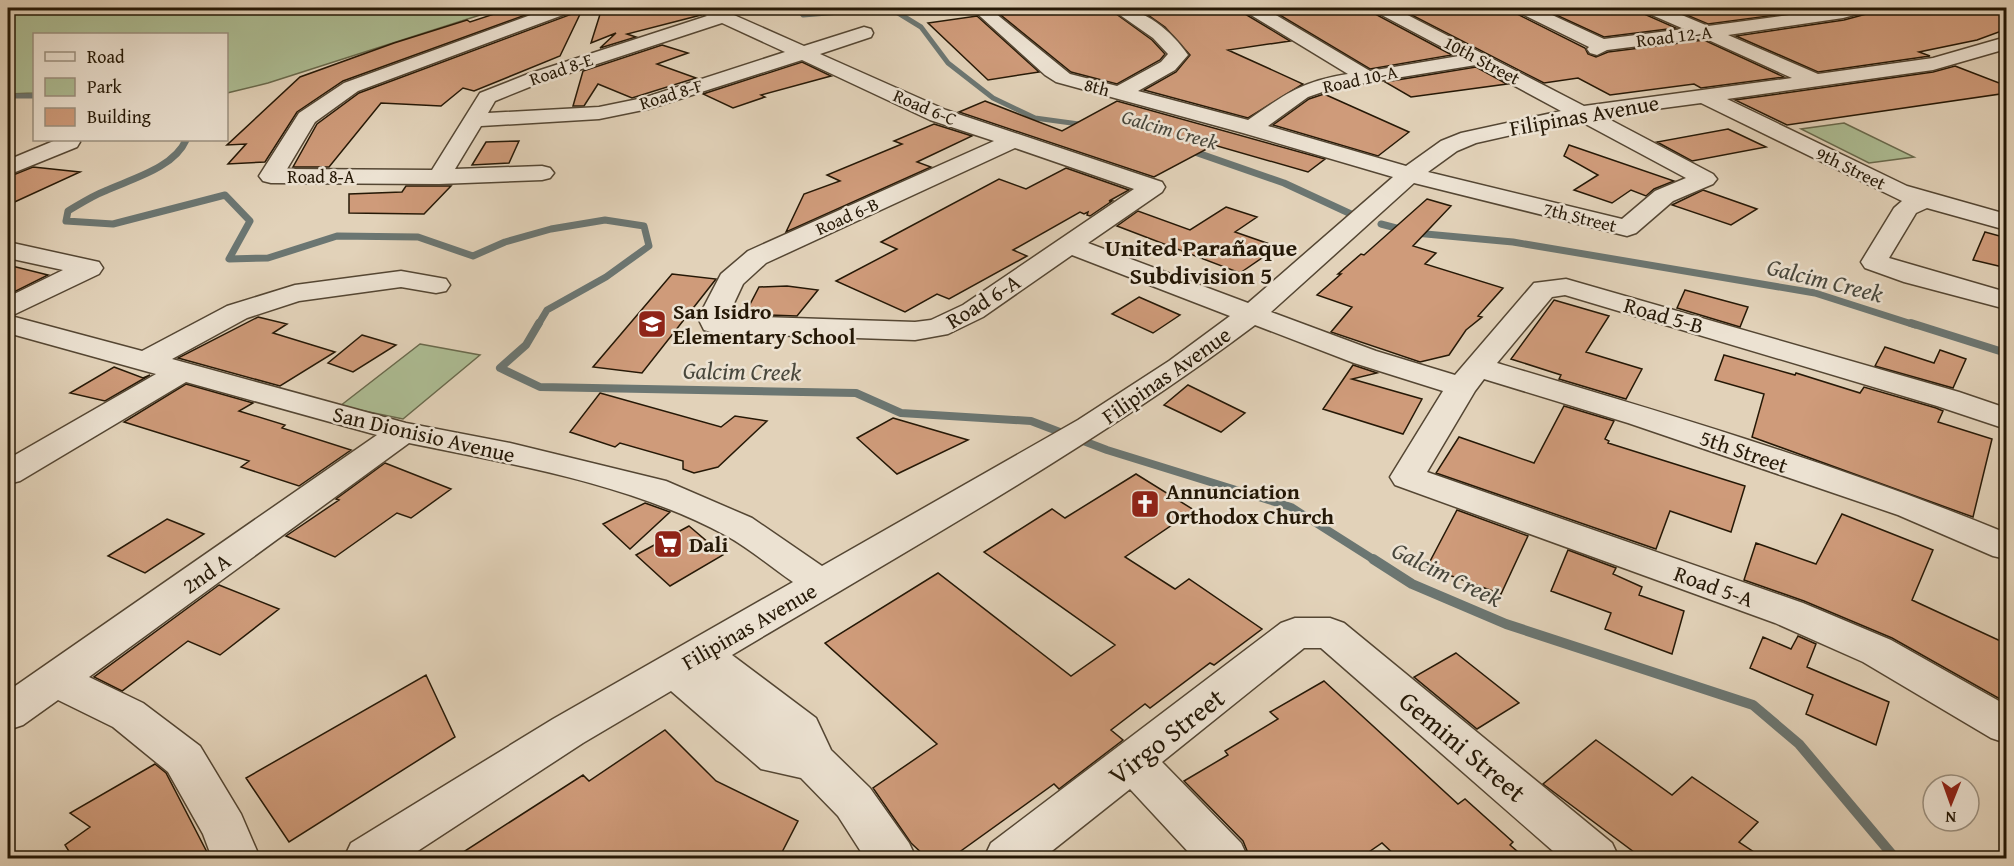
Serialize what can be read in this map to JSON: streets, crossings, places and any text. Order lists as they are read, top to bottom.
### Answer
{
  "streets": {
    "street": [
      "Road 12-A",
      "10th Street",
      "Road 8-E",
      "Road 10-A",
      "8th",
      "Road 8-F",
      "Road 6-C",
      "Filipinas Avenue",
      "9th Street",
      "Road 8-A",
      "Road 6-B",
      "7th Street",
      "Road 6-A",
      "Road 5-B",
      "San Dionisio Avenue",
      "5th Street",
      "2nd A",
      "Road 5-A",
      "Virgo Street",
      "Gemini Street"
    ]
  },
  "crossings": [
    ["10th Street", "Road 10-A"],
    ["10th Street", "Filipinas Avenue"],
    ["10th Street", "7th Street"],
    ["Road 8-E", "Road 8-F"],
    ["Road 8-E", "Road 6-C"],
    ["Road 8-E", "Road 8-A"],
    ["Road 10-A", "8th"],
    ["8th", "Filipinas Avenue"],
    ["8th", "7th Street"],
    ["Road 8-F", "Road 6-C"],
    ["Road 6-C", "Road 6-B"],
    ["Road 6-C", "Road 6-A"],
    ["Filipinas Avenue", "9th Street"],
    ["Filipinas Avenue", "7th Street"],
    ["Filipinas Avenue", "San Dionisio Avenue"],
    ["Filipinas Avenue", "5th Street"],
    ["Road 6-B", "Road 6-A"],
    ["Road 6-A", "5th Street"],
    ["Road 5-B", "5th Street"],
    ["Road 5-B", "Road 5-A"],
    ["San Dionisio Avenue", "2nd A"],
    ["Virgo Street", "Gemini Street"]
  ],
  "districts": ["United Parañaque Subdivision 5"],
  "water": ["Galcim Creek"],
  "places": {
    "school or university": ["San Isidro Elementary School"],
    "church": ["Annunciation Orthodox Church"],
    "supermarket": ["Dali"]
  },
  "legend": ["Road", "Park", "Building"],
  "north": "bottom"
}
